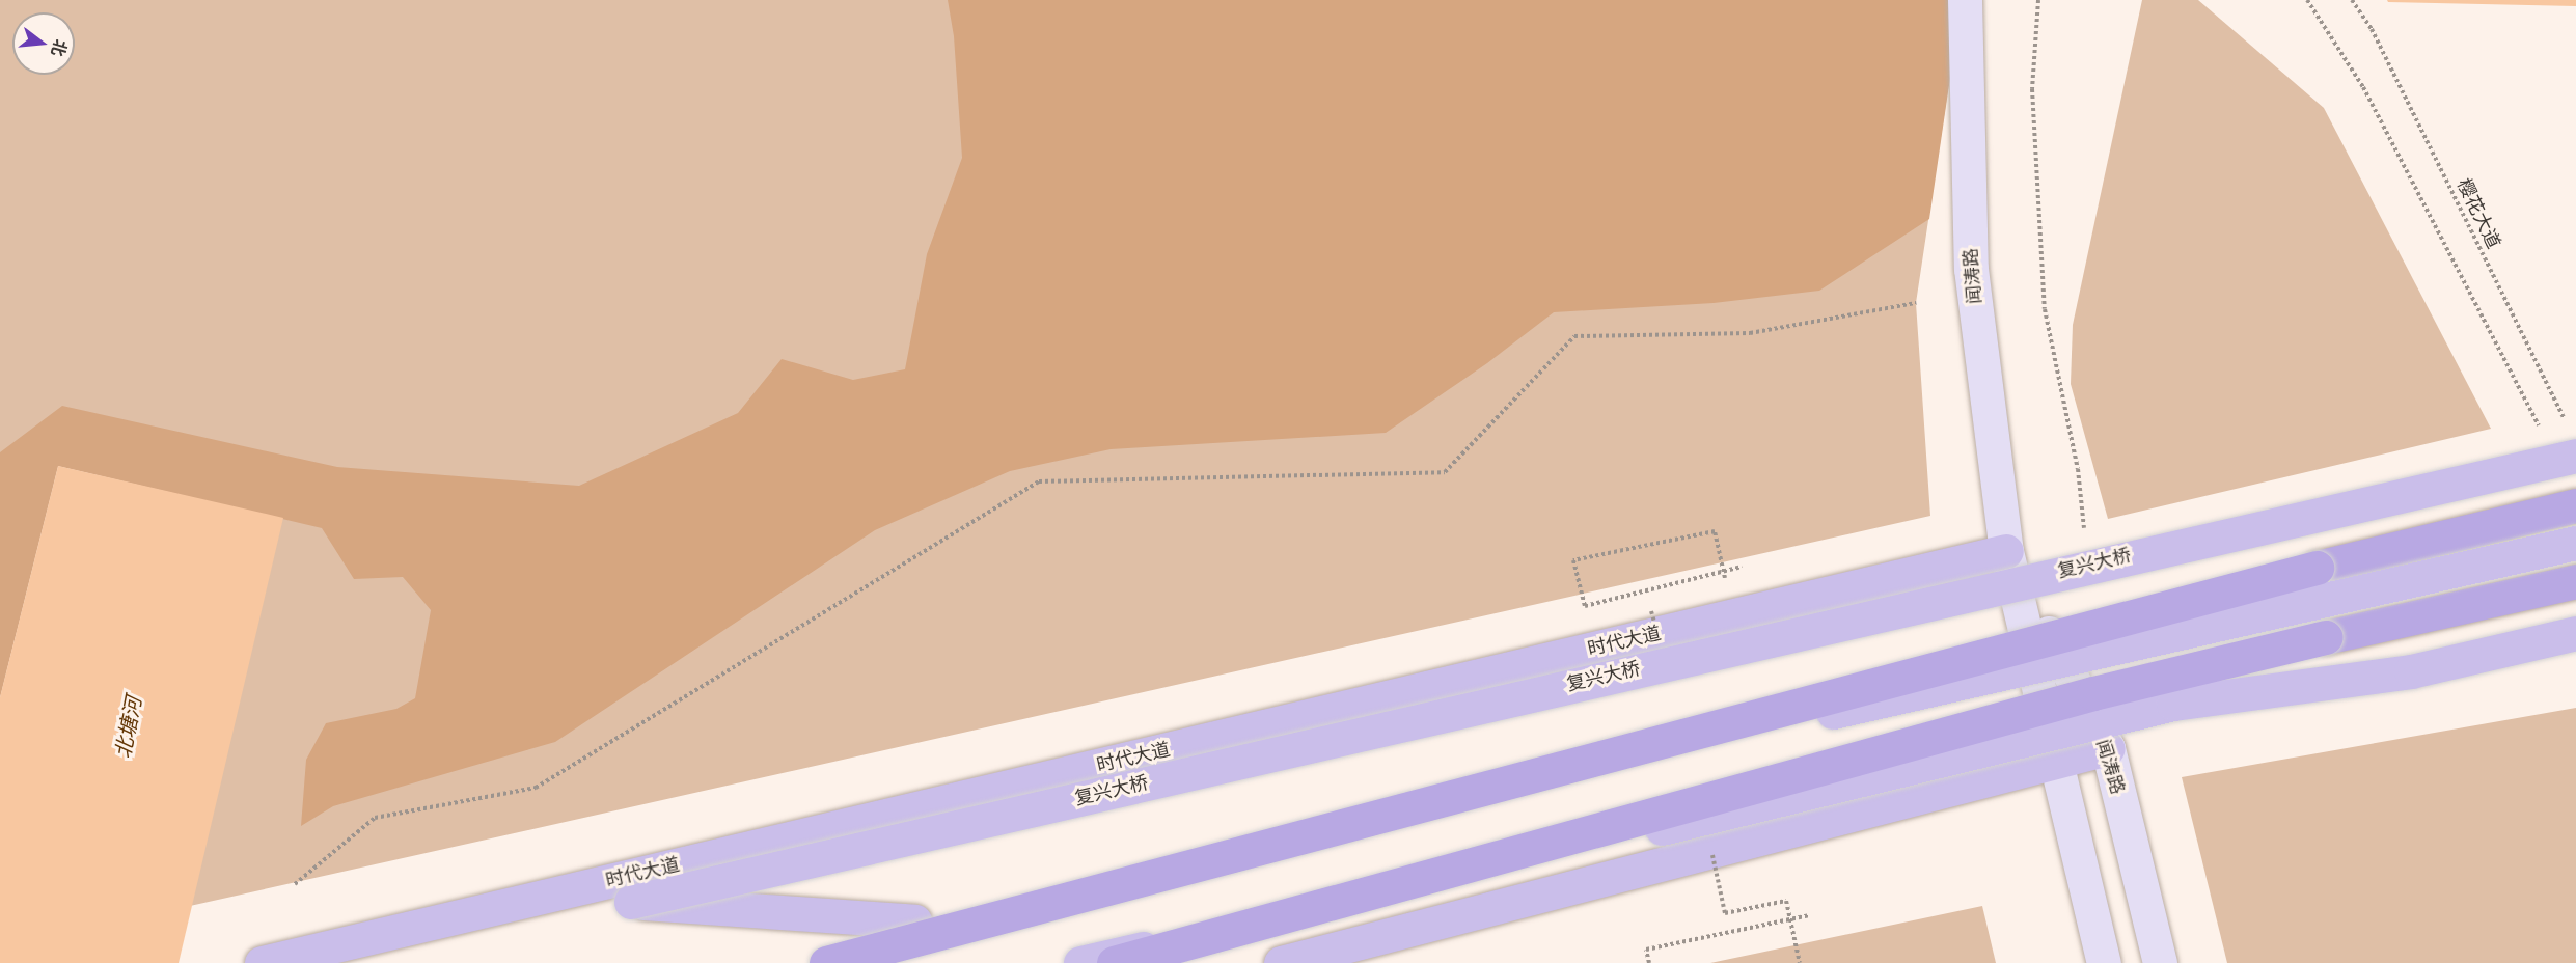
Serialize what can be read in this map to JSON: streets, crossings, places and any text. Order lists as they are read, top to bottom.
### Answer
{
  "streets": {
    "main road": ["闻涛路", "复兴大桥", "时代大道"],
    "path": ["樱花大道"]
  },
  "crossings": [
    ["闻涛路", "时代大道"]
  ],
  "water": ["北塘河"],
  "north": "right"
}
